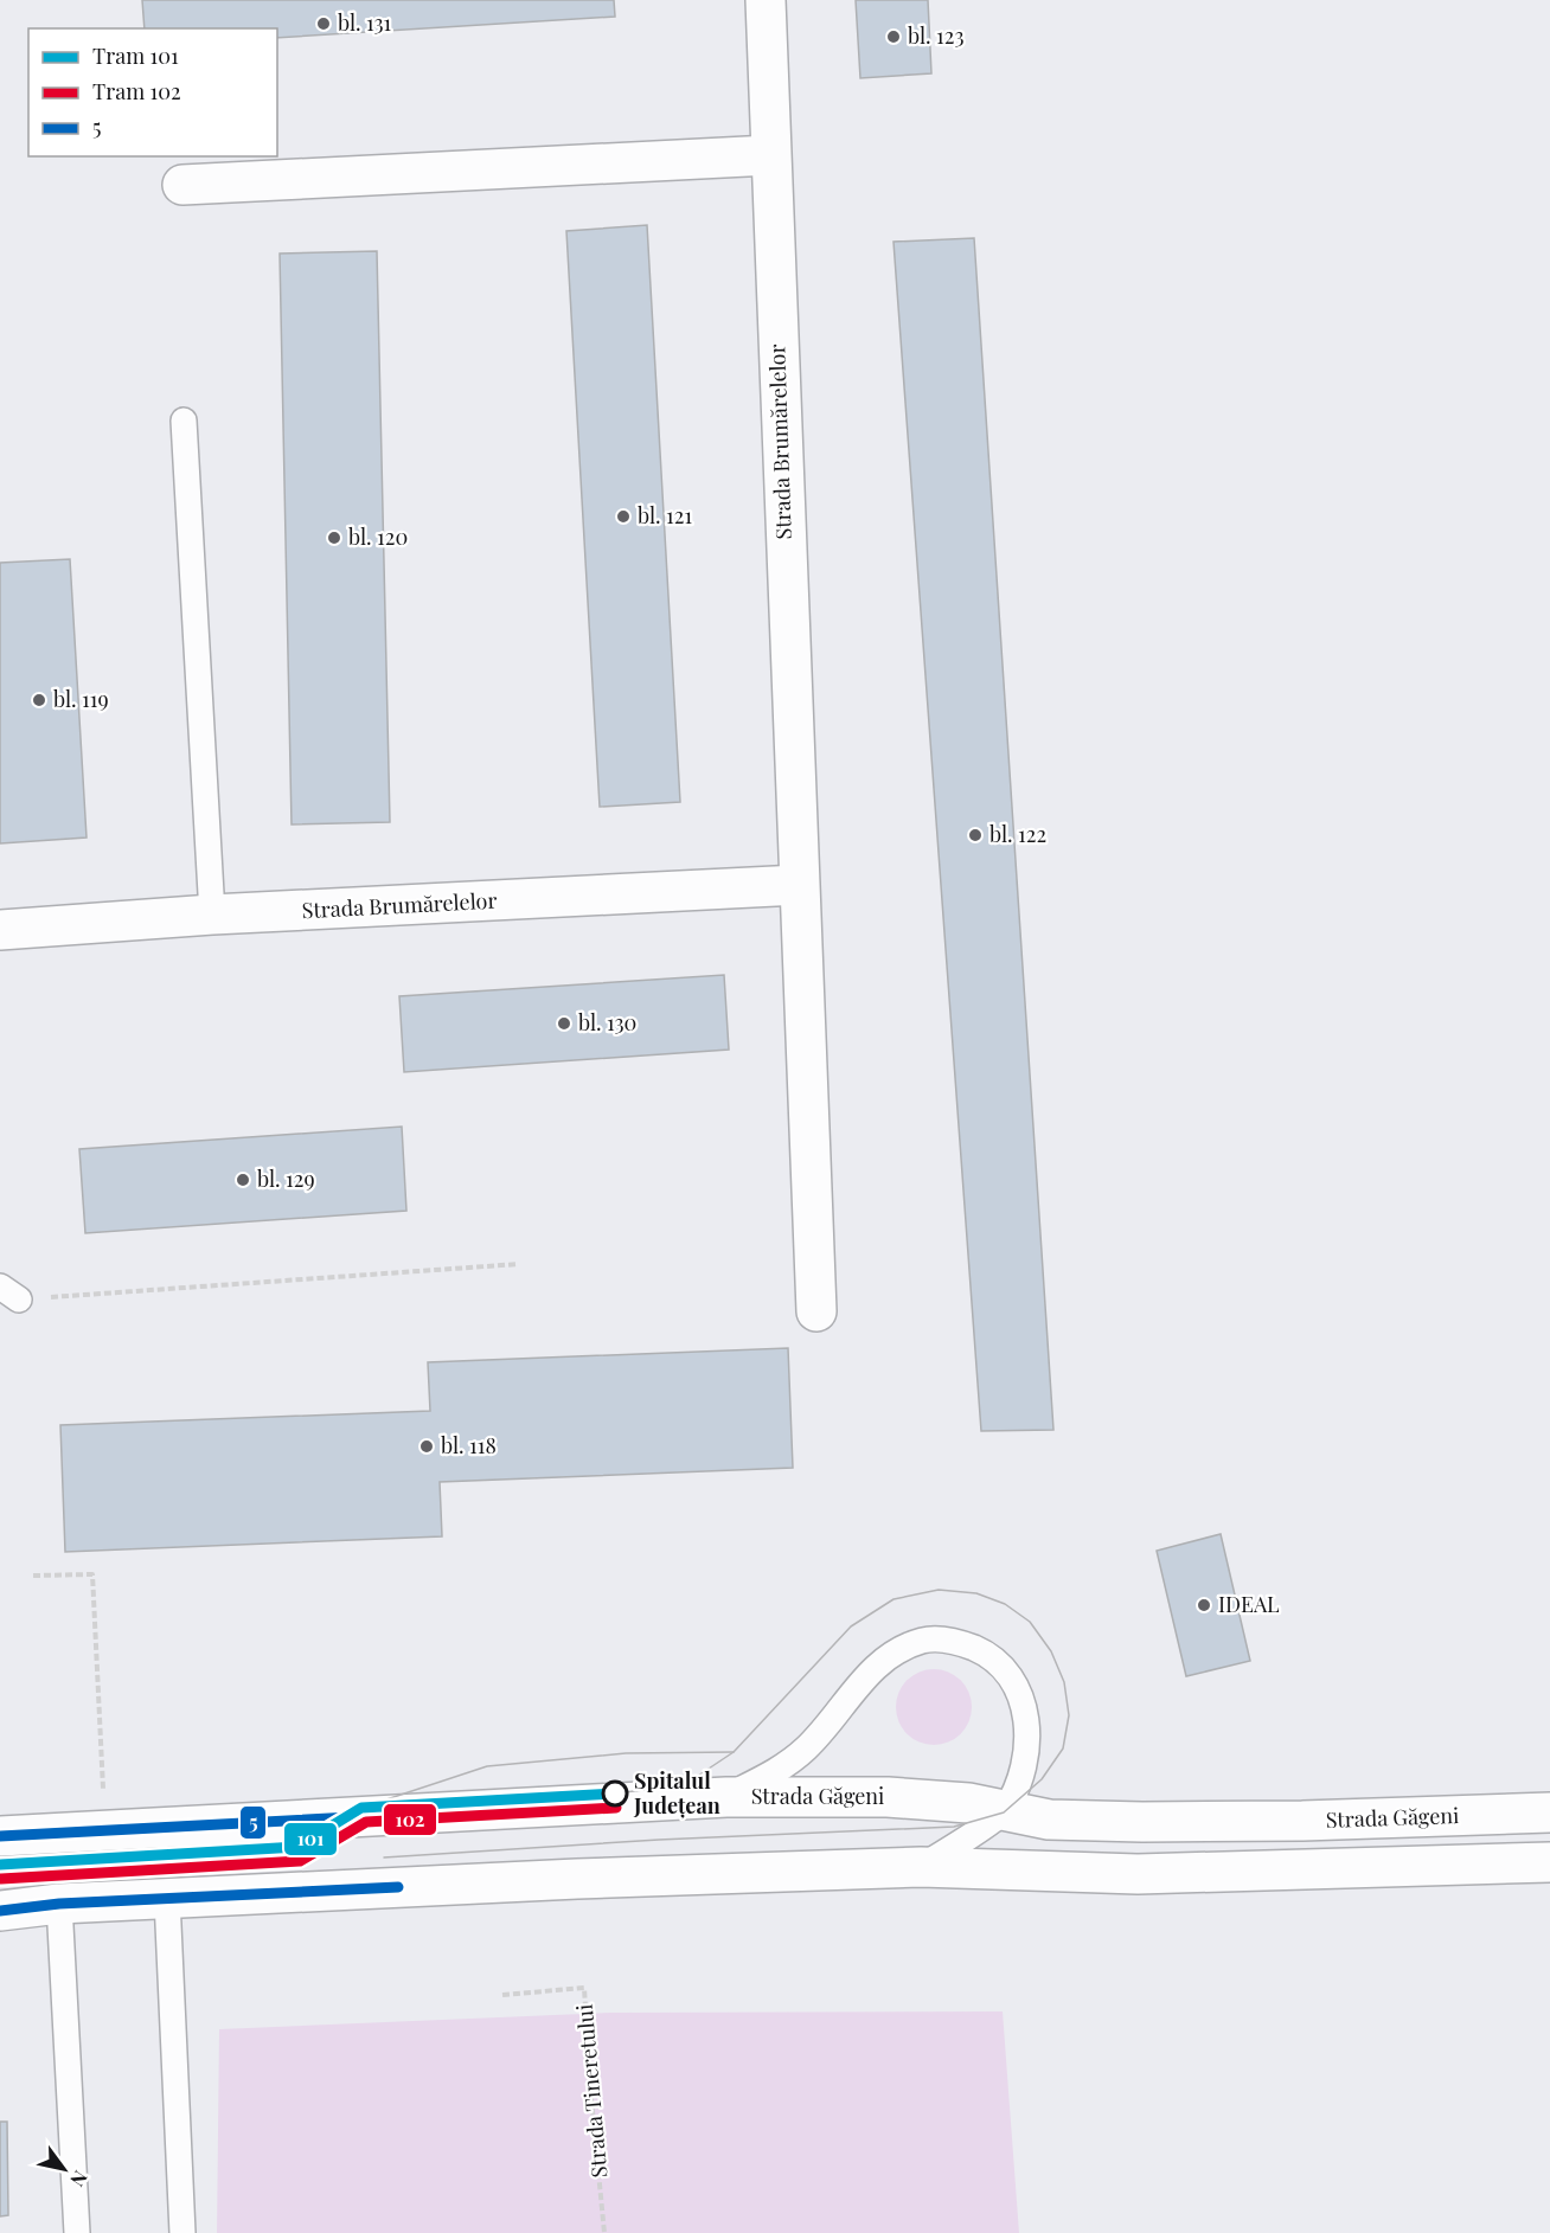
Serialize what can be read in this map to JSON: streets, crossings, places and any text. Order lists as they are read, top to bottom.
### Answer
{
  "streets": {
    "main road": ["Strada Brumărelelor", "Strada Găgeni"],
    "path": ["Strada Tineretului"]
  },
  "places": [
    "bl. 131",
    "bl. 123",
    "bl. 121",
    "bl. 120",
    "bl. 119",
    "bl. 122",
    "bl. 130",
    "bl. 129",
    "bl. 118",
    "IDEAL",
    "Spitalul Județean"
  ],
  "lines": ["tram line 101", "tram line 102", "transit line 5"],
  "legend": ["Tram 101", "Tram 102", "5"],
  "north": "bottom right"
}
